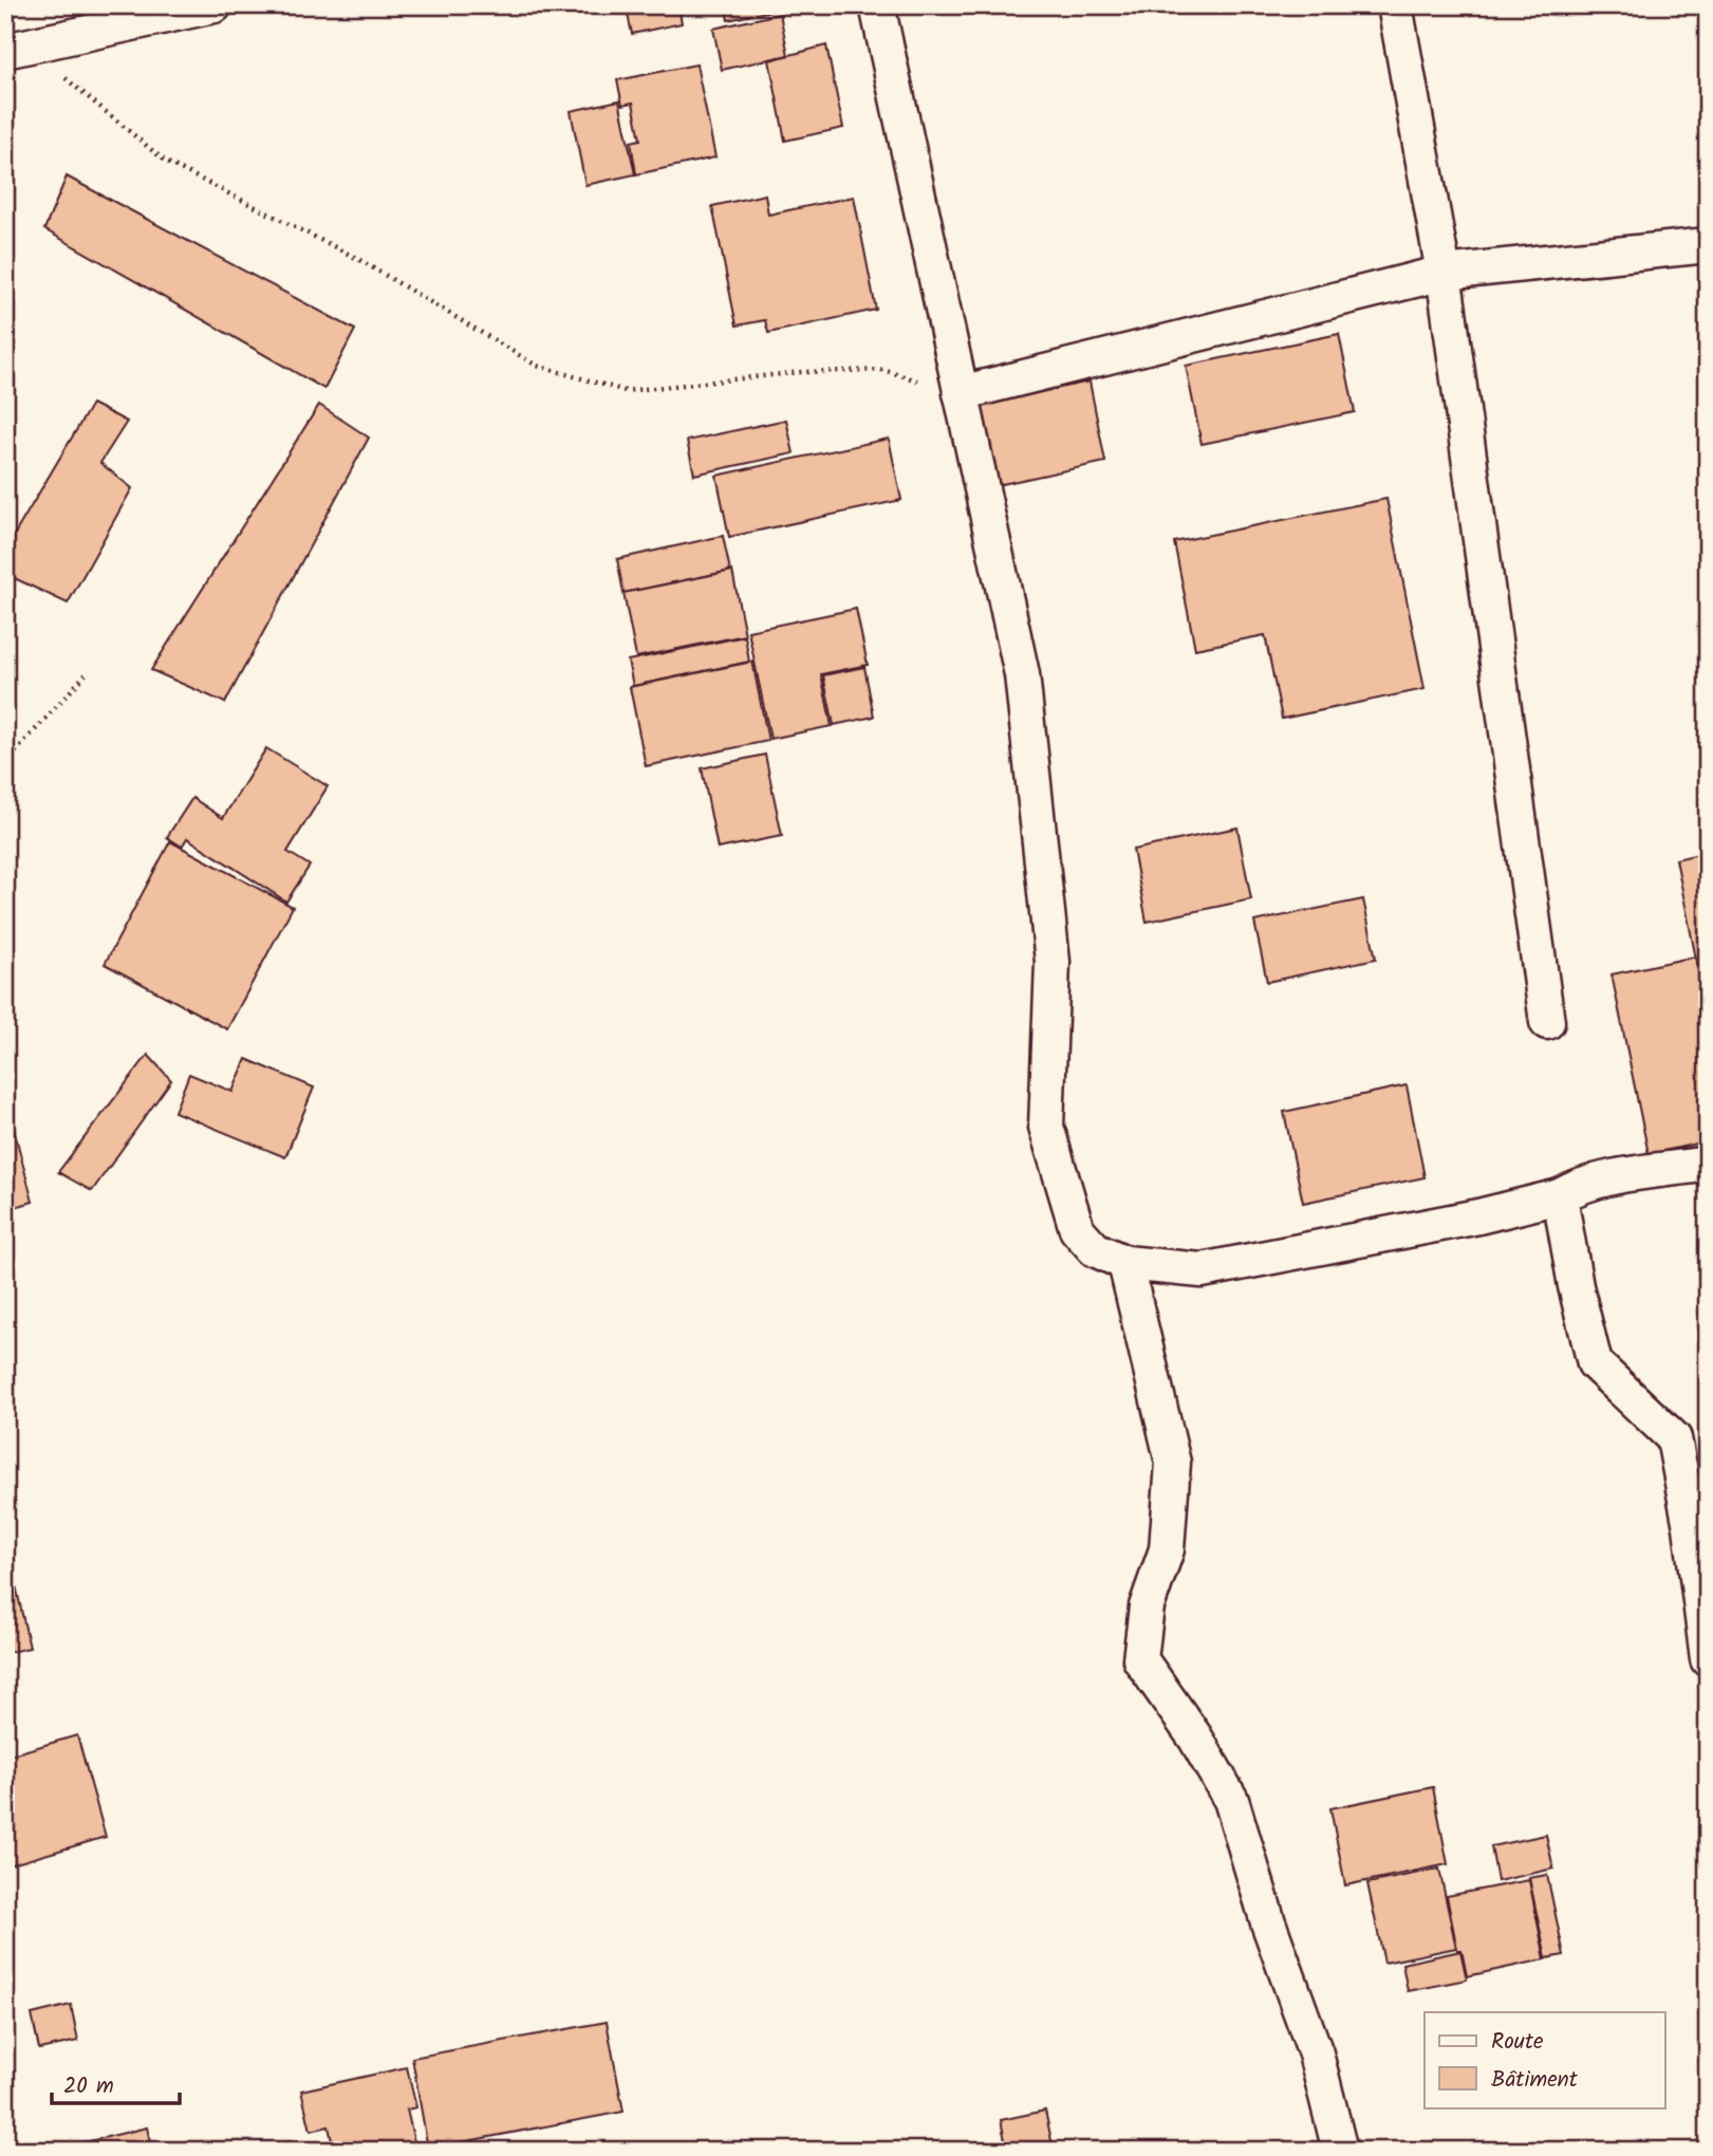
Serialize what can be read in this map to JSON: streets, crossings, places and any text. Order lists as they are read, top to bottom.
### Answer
{
  "legend": ["Route", "Bâtiment"],
  "scale_bar": "20 m"
}
